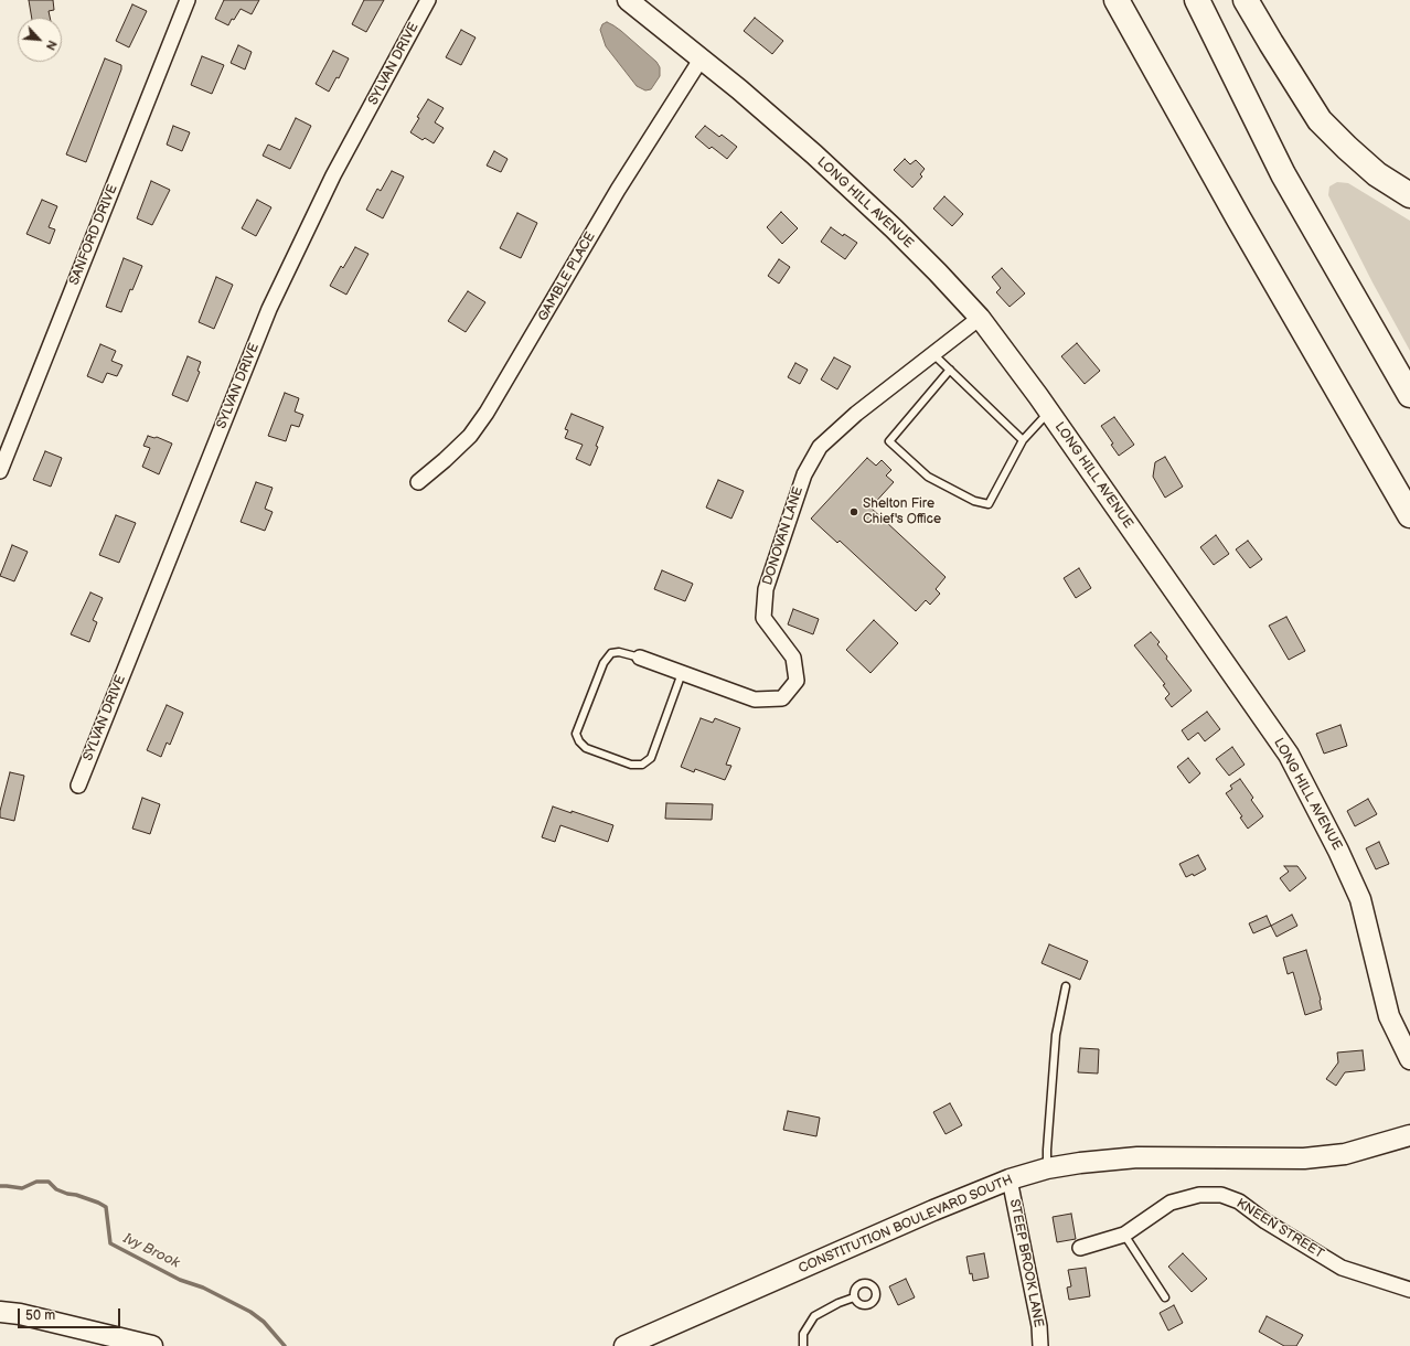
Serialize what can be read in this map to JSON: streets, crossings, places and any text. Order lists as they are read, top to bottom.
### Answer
{
  "streets": {
    "street": [
      "SYLVAN DRIVE",
      "LONG HILL AVENUE",
      "SANFORD DRIVE",
      "GAMBLE PLACE",
      "DONOVAN LANE",
      "CONSTITUTION BOULEVARD SOUTH",
      "KNEEN STREET",
      "STEEP BROOK LANE"
    ]
  },
  "crossings": [
    ["LONG HILL AVENUE", "GAMBLE PLACE"],
    ["LONG HILL AVENUE", "DONOVAN LANE"],
    ["CONSTITUTION BOULEVARD SOUTH", "STEEP BROOK LANE"]
  ],
  "water": ["Ivy Brook"],
  "places": ["Shelton Fire Chief's Office"],
  "scale_bar": "50 m",
  "north": "bottom right"
}
